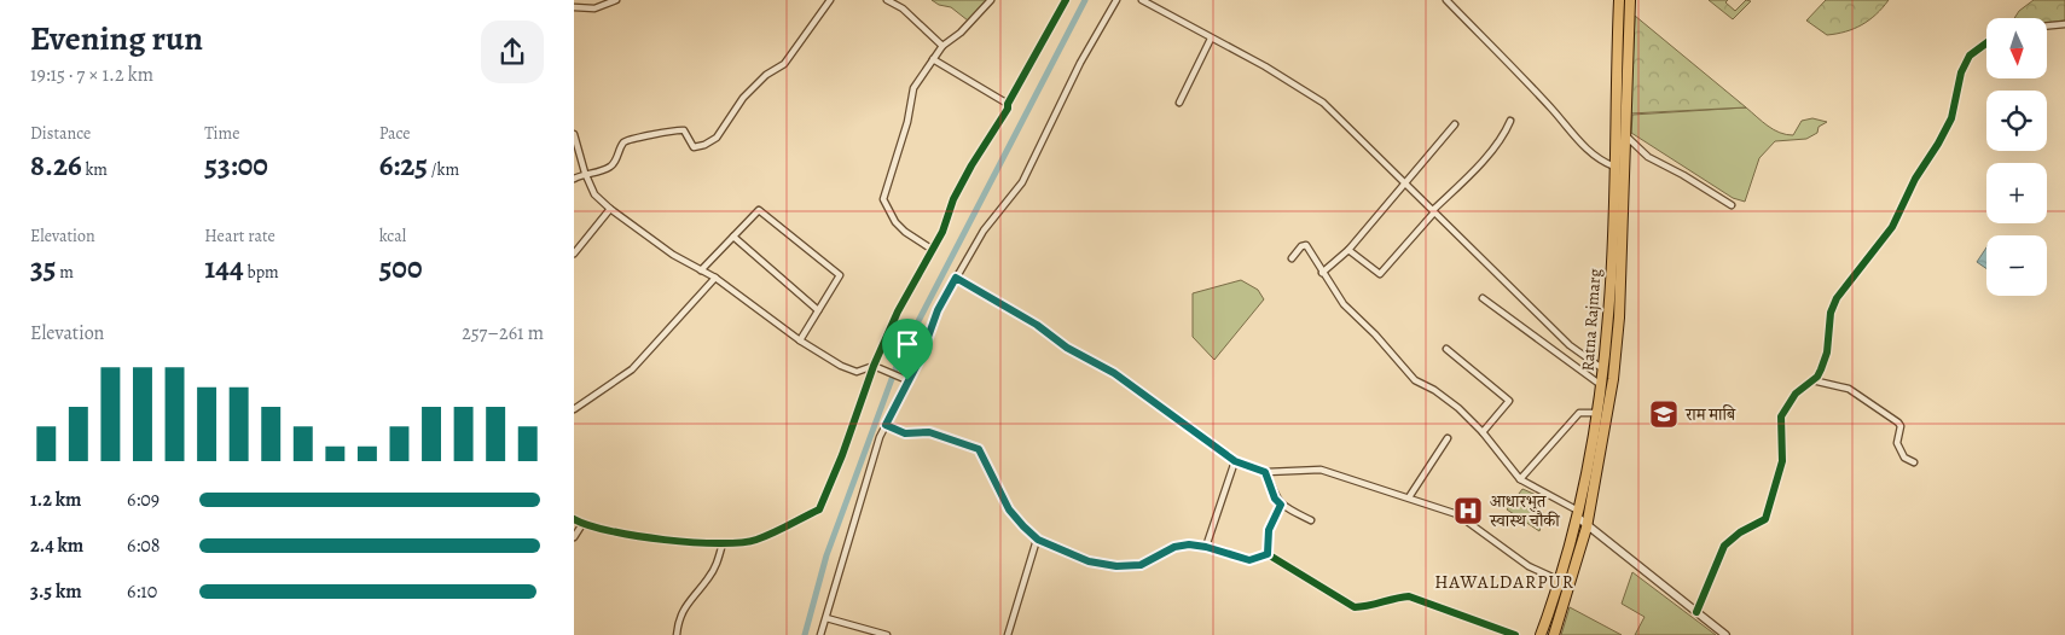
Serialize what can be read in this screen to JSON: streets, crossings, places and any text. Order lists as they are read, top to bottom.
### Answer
{
  "streets": {
    "highway": ["Ratna Rajmarg"]
  },
  "districts": ["HAWALDARPUR"],
  "places": {
    "school or university": ["राम माबि"],
    "hospital": ["आधारभुत स्वास्थ चौकी"]
  },
  "north": "bottom",
  "page": {
    "heading": ["Evening run", "19:15 · 7 × 1.2 km"],
    "map_buttons": ["+", "−"],
    "stats": [
      ["Distance", "8.26 km"],
      ["Time", "53:00"],
      ["Pace", "6:25 /km"],
      ["Elevation", "35 m"],
      ["Heart rate", "144 bpm"],
      ["kcal", "500"]
    ],
    "chart": ["Elevation", "257–261 m"],
    "list": [
      {
        "name": "1.2 km",
        "note": "6:09"
      },
      {
        "name": "2.4 km",
        "note": "6:08"
      },
      {
        "name": "3.5 km",
        "note": "6:10"
      }
    ]
  }
}
